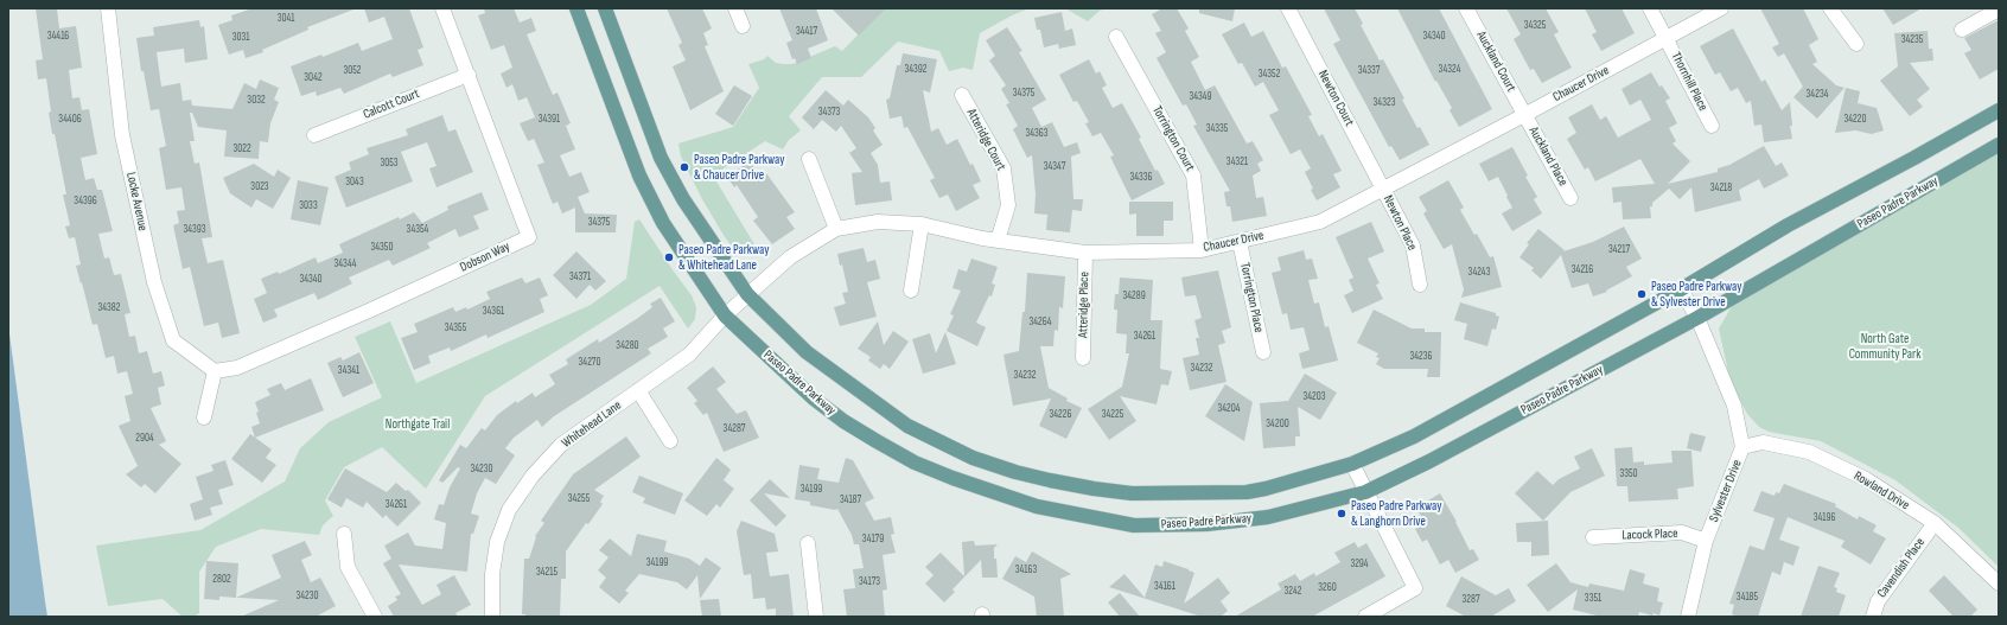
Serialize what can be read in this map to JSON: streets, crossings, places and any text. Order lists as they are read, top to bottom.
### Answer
{
  "streets": {
    "main road": ["Paseo Padre Parkway"],
    "street": [
      "Auckland Court",
      "Thornhill Place",
      "Chaucer Drive",
      "Newton Court",
      "Calcott Court",
      "Torrington Court",
      "Atteridge Court",
      "Auckland Place",
      "Locke Avenue",
      "Newton Place",
      "Dobson Way",
      "Torrington Place",
      "Atteridge Place",
      "Whitehead Lane",
      "Sylvester Drive",
      "Rowland Drive",
      "Lacock Place",
      "Cavendish Place"
    ]
  },
  "crossings": [
    ["Auckland Court", "Chaucer Drive"],
    ["Auckland Court", "Auckland Place"],
    ["Thornhill Place", "Chaucer Drive"],
    ["Chaucer Drive", "Newton Court"],
    ["Chaucer Drive", "Torrington Court"],
    ["Chaucer Drive", "Atteridge Court"],
    ["Chaucer Drive", "Auckland Place"],
    ["Chaucer Drive", "Paseo Padre Parkway"],
    ["Chaucer Drive", "Newton Place"],
    ["Chaucer Drive", "Torrington Place"],
    ["Chaucer Drive", "Atteridge Place"],
    ["Chaucer Drive", "Whitehead Lane"],
    ["Newton Court", "Newton Place"],
    ["Calcott Court", "Dobson Way"],
    ["Locke Avenue", "Dobson Way"],
    ["Paseo Padre Parkway", "Whitehead Lane"],
    ["Paseo Padre Parkway", "Sylvester Drive"],
    ["Sylvester Drive", "Rowland Drive"],
    ["Sylvester Drive", "Lacock Place"],
    ["Rowland Drive", "Cavendish Place"]
  ],
  "parks": ["North Gate Community Park", "Northgate Trail"],
  "places": [
    "Paseo Padre Parkway & Chaucer Drive",
    "Paseo Padre Parkway & Whitehead Lane",
    "Paseo Padre Parkway & Sylvester Drive",
    "Paseo Padre Parkway & Langhorn Drive"
  ],
  "house_numbers": [
    "3041",
    "34325",
    "34417",
    "34416",
    "34340",
    "3031",
    "34235",
    "34392",
    "34324",
    "3052",
    "34337",
    "34352",
    "3042",
    "34375",
    "34234",
    "34349",
    "3032",
    "34323",
    "34373",
    "34406",
    "34391",
    "34220",
    "34335",
    "34363",
    "3022",
    "34321",
    "3053",
    "34347",
    "34336",
    "3043",
    "3023",
    "34218",
    "34396",
    "3033",
    "34375",
    "34393",
    "34354",
    "34350",
    "34217",
    "34344",
    "34216",
    "34243",
    "34371",
    "34340",
    "34289",
    "34382",
    "34361",
    "34264",
    "34355",
    "34261",
    "34280",
    "34236",
    "34270",
    "34232",
    "34341",
    "34232",
    "34203",
    "34204",
    "34226",
    "34225",
    "34200",
    "34287",
    "2904",
    "34230",
    "3350",
    "34199",
    "34255",
    "34187",
    "34261",
    "34196",
    "34179",
    "34199",
    "3294",
    "34163",
    "34215",
    "2802",
    "34173",
    "34161",
    "3260",
    "3242",
    "34230",
    "34185",
    "3351",
    "3287"
  ]
}
